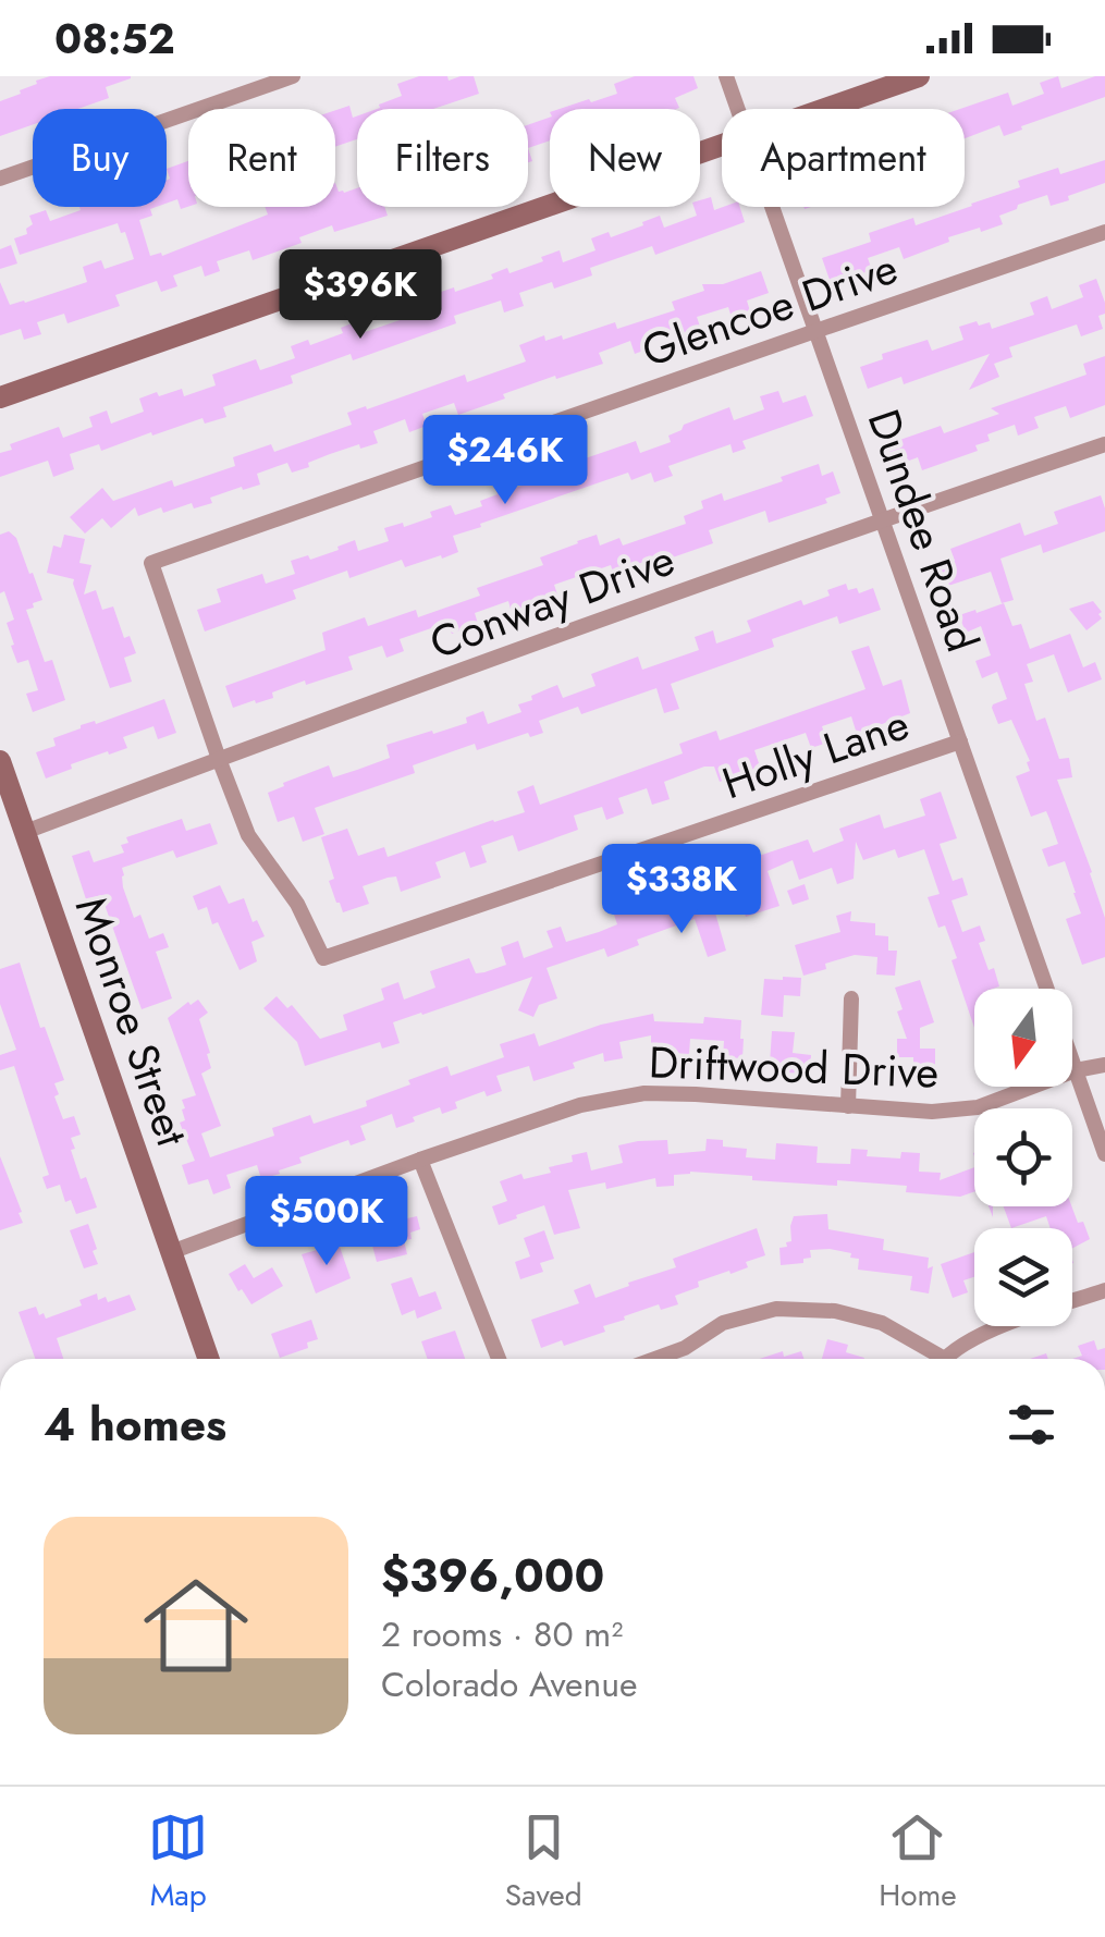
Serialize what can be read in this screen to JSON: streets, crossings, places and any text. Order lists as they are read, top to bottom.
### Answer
{
  "streets": {
    "street": [
      "Glencoe Drive",
      "Dundee Road",
      "Conway Drive",
      "Holly Lane",
      "Monroe Street",
      "Driftwood Drive"
    ]
  },
  "crossings": [
    ["Glencoe Drive", "Dundee Road"],
    ["Glencoe Drive", "Conway Drive"],
    ["Glencoe Drive", "Holly Lane"],
    ["Dundee Road", "Conway Drive"],
    ["Dundee Road", "Holly Lane"],
    ["Dundee Road", "Driftwood Drive"],
    ["Conway Drive", "Holly Lane"],
    ["Conway Drive", "Monroe Street"],
    ["Monroe Street", "Driftwood Drive"]
  ],
  "north": "bottom",
  "page": {
    "status": "08:52",
    "chip": [
      "Buy",
      "Rent",
      "Filters",
      "New",
      "Apartment"
    ],
    "price": [
      "$396K",
      "$246K",
      "$338K",
      "$500K"
    ],
    "heading": "4 homes",
    "list": [
      {
        "name": "$396,000",
        "note": "2 rooms · 80 m² · Colorado Avenue"
      }
    ],
    "tabs": ["Map", "Saved", "Home"]
  }
}
